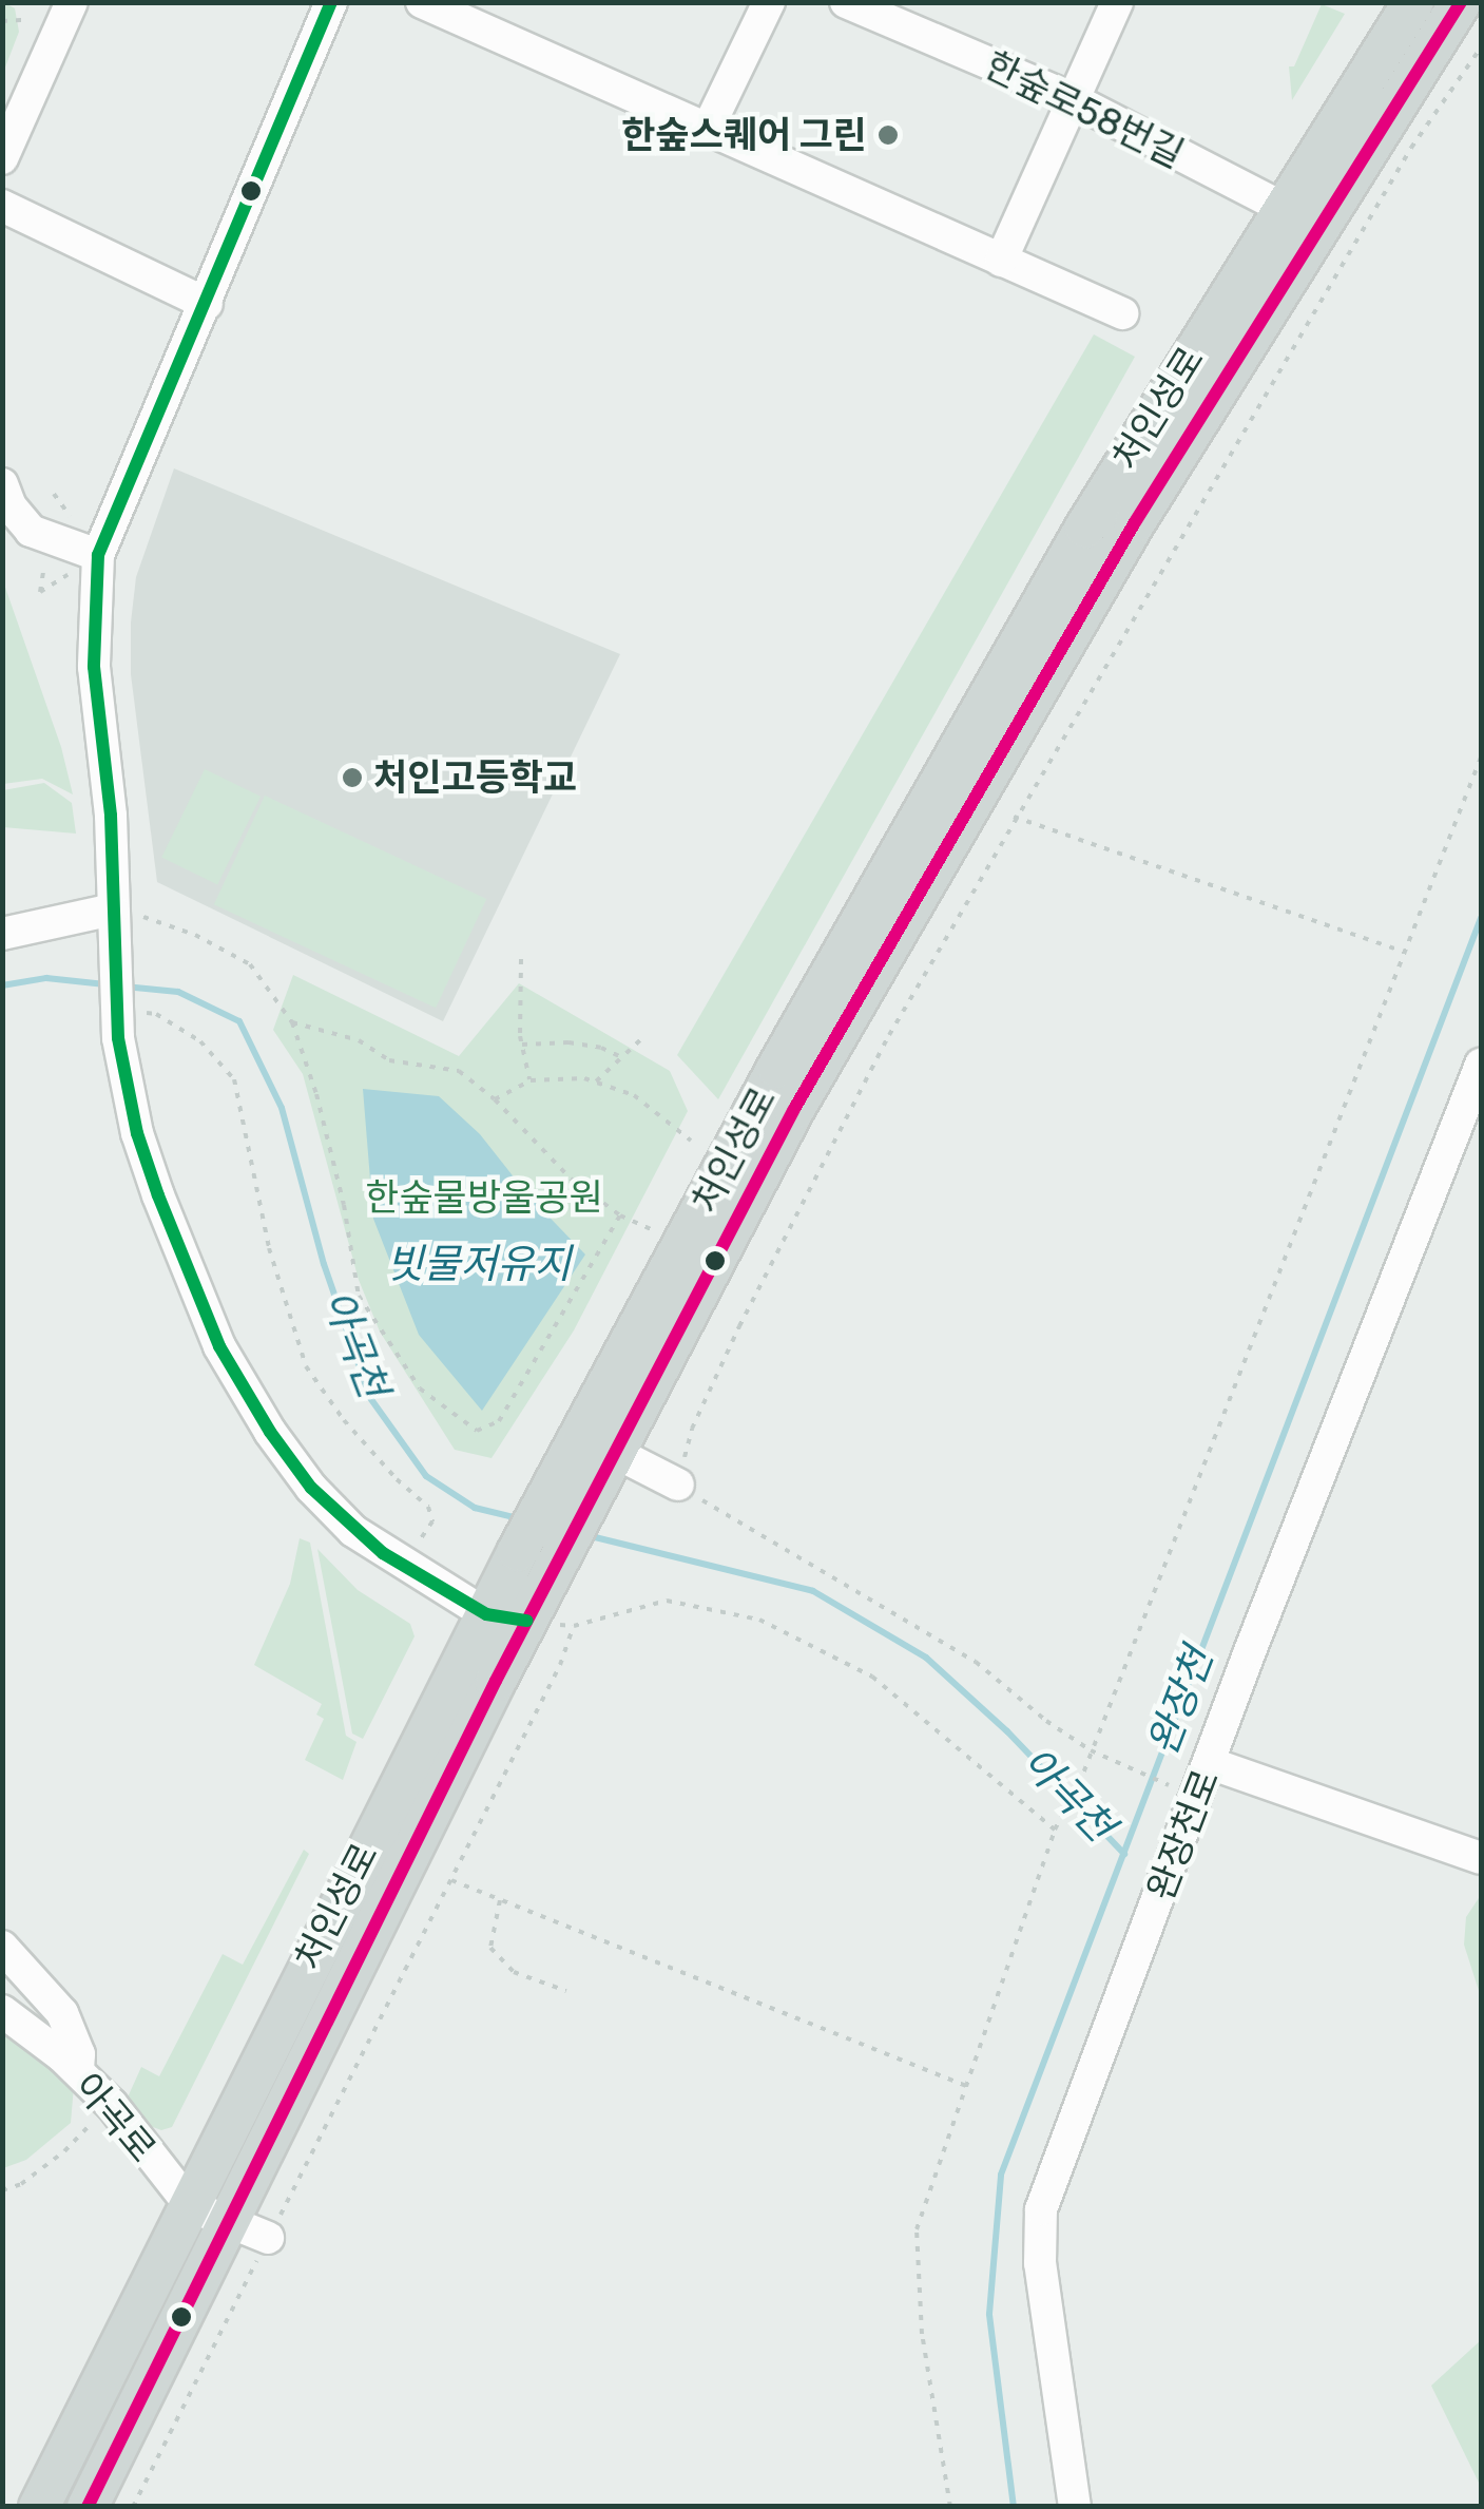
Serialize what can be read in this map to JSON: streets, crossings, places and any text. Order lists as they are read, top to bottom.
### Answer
{
  "streets": {
    "main road": ["처인성로"],
    "street": ["한숲로58번길", "완장천로", "아곡로"]
  },
  "crossings": [
    ["한숲로58번길", "처인성로"],
    ["처인성로", "아곡로"]
  ],
  "water": ["빗물저유지", "아곡천", "완장천"],
  "parks": ["한숲물방울공원"],
  "places": ["한숲스퀘어 그린", "처인고등학교"]
}
